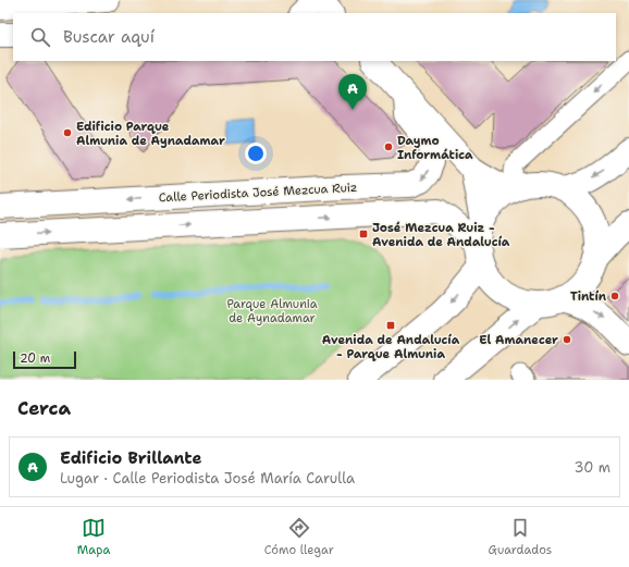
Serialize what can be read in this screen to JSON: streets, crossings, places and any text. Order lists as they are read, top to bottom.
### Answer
{
  "streets": {
    "street": ["Calle Periodista José Mezcua Ruiz"]
  },
  "parks": ["Parque Almunia de Aynadamar"],
  "places": {
    "other": [
      "Edificio Parque Almunia de Aynadamar",
      "Daymo Informática",
      "Tintín",
      "El Amanecer"
    ],
    "transit": ["José Mezcua Ruiz - Avenida de Andalucía", "Avenida de Andalucía - Parque Almunia"]
  },
  "scale_bar": "20 m",
  "page": {
    "search": "Buscar aquí",
    "pins": "A",
    "scale": "20 m",
    "heading": "Cerca",
    "list": [
      {
        "mark": "A",
        "name": "Edificio Brillante",
        "note": "Lugar · Calle Periodista José María Carulla",
        "value": "30 m"
      }
    ],
    "nav": ["Mapa", "Cómo llegar", "Guardados"]
  }
}
